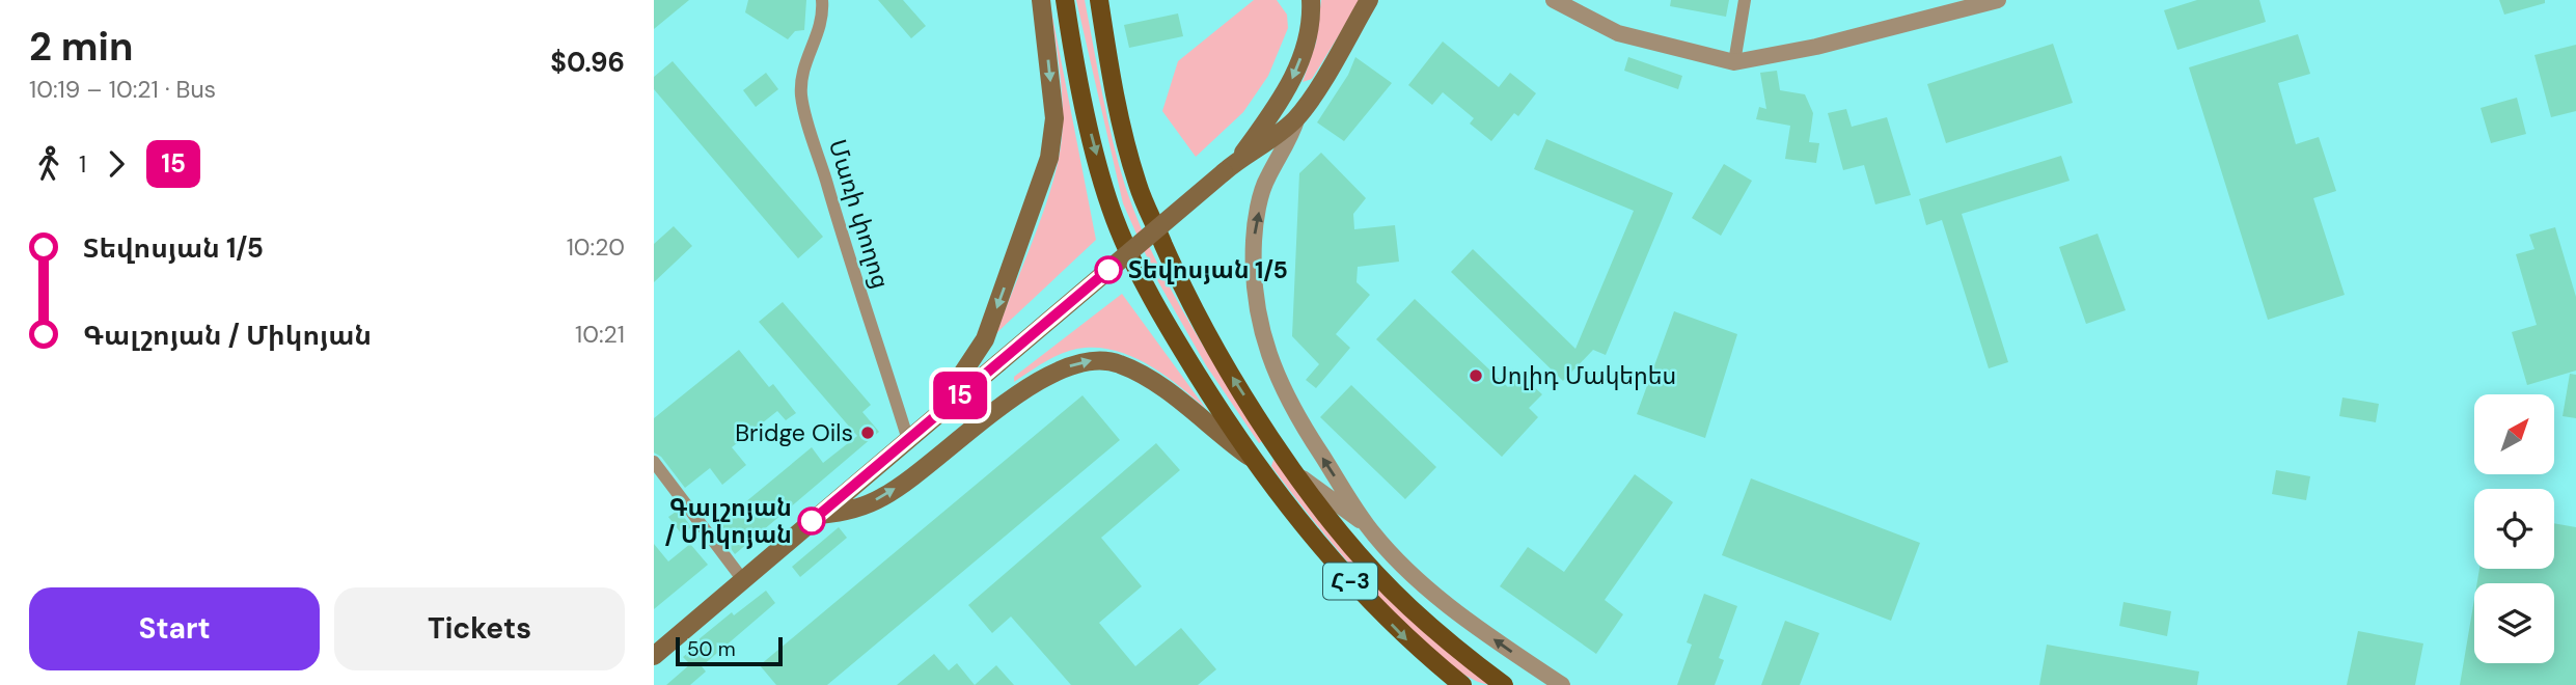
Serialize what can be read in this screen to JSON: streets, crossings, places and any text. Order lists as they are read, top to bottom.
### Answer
{
  "streets": {
    "main road": ["Հ-3"],
    "street": ["Մառի փողոց"]
  },
  "places": [
    "Տեվոսյան 1/5",
    "Սոլիդ Մակերես",
    "Bridge Oils",
    "Գալշոյան / Միկոյան"
  ],
  "lines": ["bus line 15"],
  "scale_bar": "50 m",
  "north": "top right",
  "page": {
    "heading": ["2 min", "10:19 – 10:21 · Bus", "$0.96"],
    "on_map": "15",
    "legs": ["1", "15"],
    "list": [
      {
        "name": "Տեվոսյան 1/5",
        "value": "10:20"
      },
      {
        "name": "Գալշոյան / Միկոյան",
        "value": "10:21"
      }
    ],
    "buttons": ["Start", "Tickets"],
    "scale": "50 m"
  }
}
